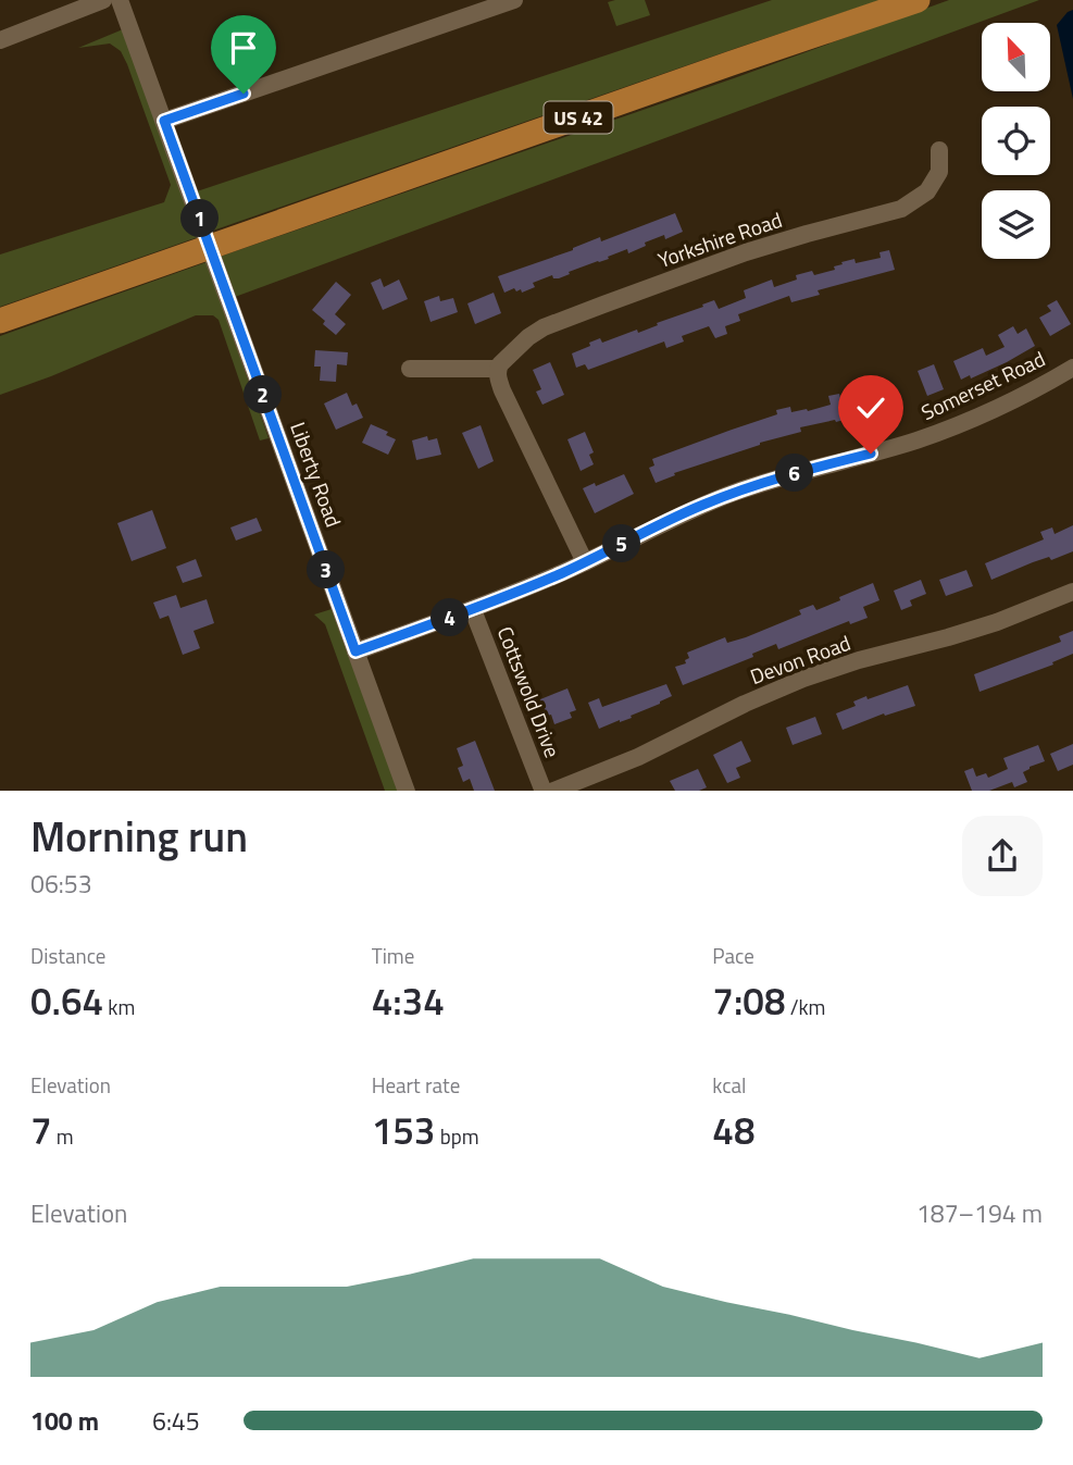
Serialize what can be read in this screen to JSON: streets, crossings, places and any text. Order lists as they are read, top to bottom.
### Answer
{
  "streets": {
    "highway": ["US 42"],
    "street": [
      "Yorkshire Road",
      "Somerset Road",
      "Liberty Road",
      "Devon Road",
      "Cottswold Drive"
    ]
  },
  "crossings": [
    ["Somerset Road", "Liberty Road"],
    ["Somerset Road", "Cottswold Drive"]
  ],
  "north": "top left",
  "page": {
    "pins": [
      "1",
      "2",
      "6",
      "5",
      "3",
      "4"
    ],
    "heading": ["Morning run", "06:53"],
    "stats": [
      ["Distance", "0.64 km"],
      ["Time", "4:34"],
      ["Pace", "7:08 /km"],
      ["Elevation", "7 m"],
      ["Heart rate", "153 bpm"],
      ["kcal", "48"]
    ],
    "chart": ["Elevation", "187–194 m"],
    "list": [
      {
        "name": "100 m",
        "note": "6:45"
      }
    ]
  }
}
